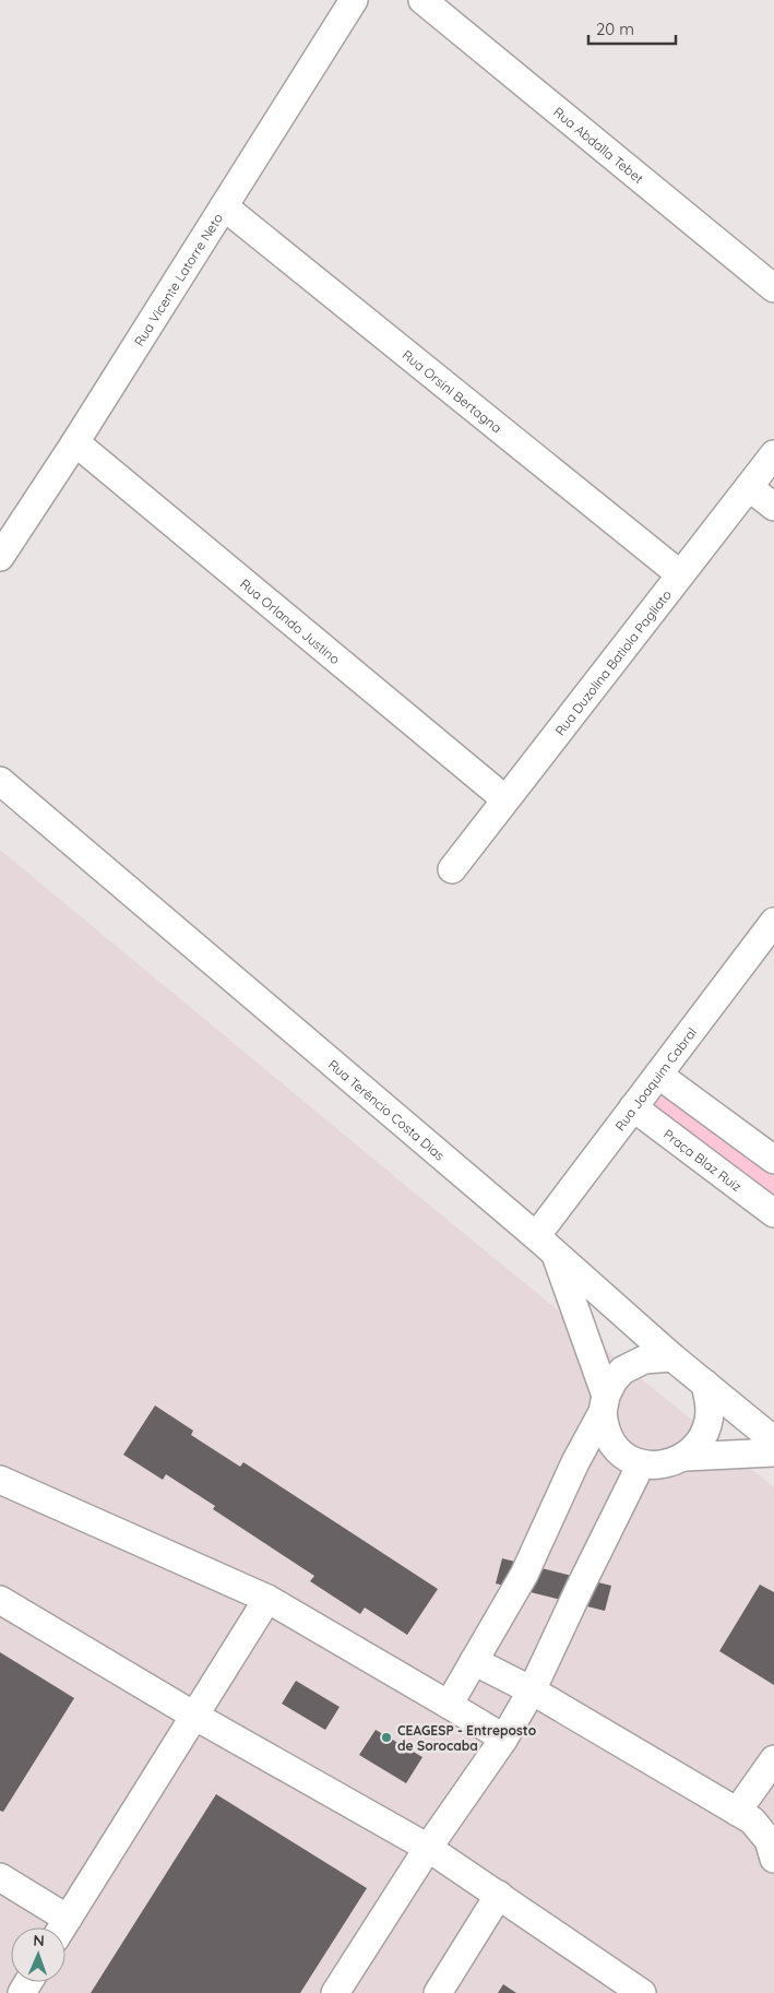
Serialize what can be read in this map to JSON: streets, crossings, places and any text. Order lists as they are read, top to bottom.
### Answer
{
  "streets": {
    "street": [
      "Rua Abdalla Tebet",
      "Rua Vicente Latorre Neto",
      "Rua Orsini Bertagna",
      "Rua Orlando Justino",
      "Rua Duzolina Batiola Pagliato",
      "Rua Joaquim Cabral",
      "Rua Terêncio Costa Dias",
      "Praça Blaz Ruiz"
    ]
  },
  "crossings": [
    ["Rua Vicente Latorre Neto", "Rua Orsini Bertagna"],
    ["Rua Vicente Latorre Neto", "Rua Orlando Justino"],
    ["Rua Orsini Bertagna", "Rua Duzolina Batiola Pagliato"],
    ["Rua Orlando Justino", "Rua Duzolina Batiola Pagliato"],
    ["Rua Joaquim Cabral", "Rua Terêncio Costa Dias"],
    ["Rua Joaquim Cabral", "Praça Blaz Ruiz"]
  ],
  "places": ["CEAGESP - Entreposto de Sorocaba"],
  "scale_bar": "20 m",
  "north": "top"
}
